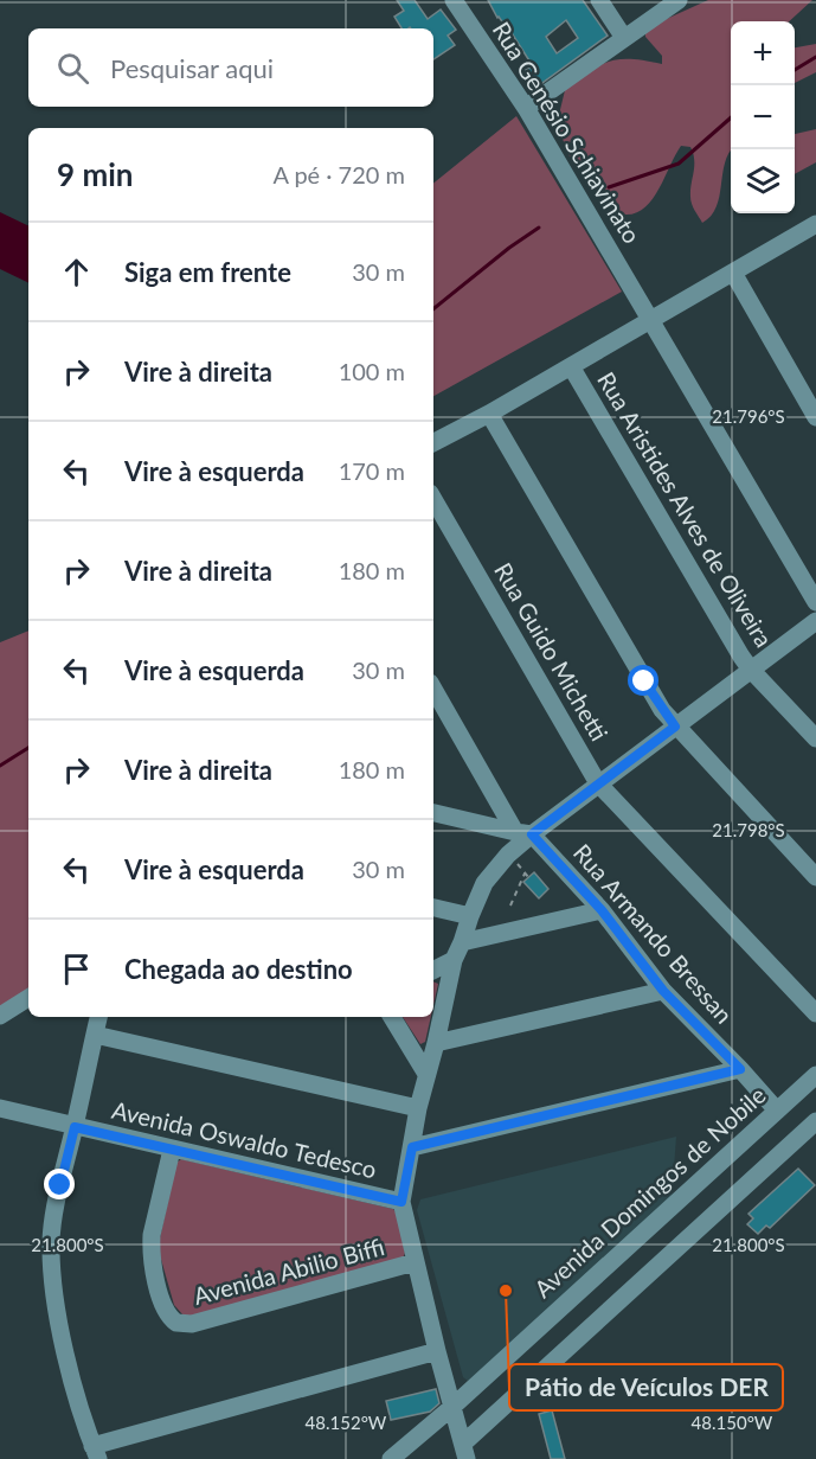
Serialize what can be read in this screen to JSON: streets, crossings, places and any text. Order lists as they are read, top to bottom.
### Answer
{
  "streets": {
    "street": [
      "Rua Genésio Schiavinato",
      "Rua Aristides Alves de Oliveira",
      "Rua Guido Michetti",
      "Rua Armando Bressan",
      "Avenida Oswaldo Tedesco",
      "Avenida Domingos de Nobile",
      "Avenida Abilio Biffi"
    ]
  },
  "crossings": [
    ["Rua Armando Bressan", "Avenida Domingos de Nobile"],
    ["Avenida Oswaldo Tedesco", "Avenida Abilio Biffi"]
  ],
  "places": ["Pátio de Veículos DER"],
  "page": {
    "map_buttons": ["+", "−"],
    "search": "Pesquisar aqui",
    "heading": ["9 min", "A pé · 720 m"],
    "list": [
      ["Siga em frente", "30 m"],
      ["Vire à direita", "100 m"],
      ["Vire à esquerda", "170 m"],
      ["Vire à direita", "180 m"],
      ["Vire à esquerda", "30 m"],
      ["Vire à direita", "180 m"],
      ["Vire à esquerda", "30 m"],
      "Chegada ao destino"
    ]
  },
  "coordinates": [
    "21.796°S",
    "21.798°S",
    "21.800°S",
    "48.152°W",
    "48.150°W"
  ]
}
